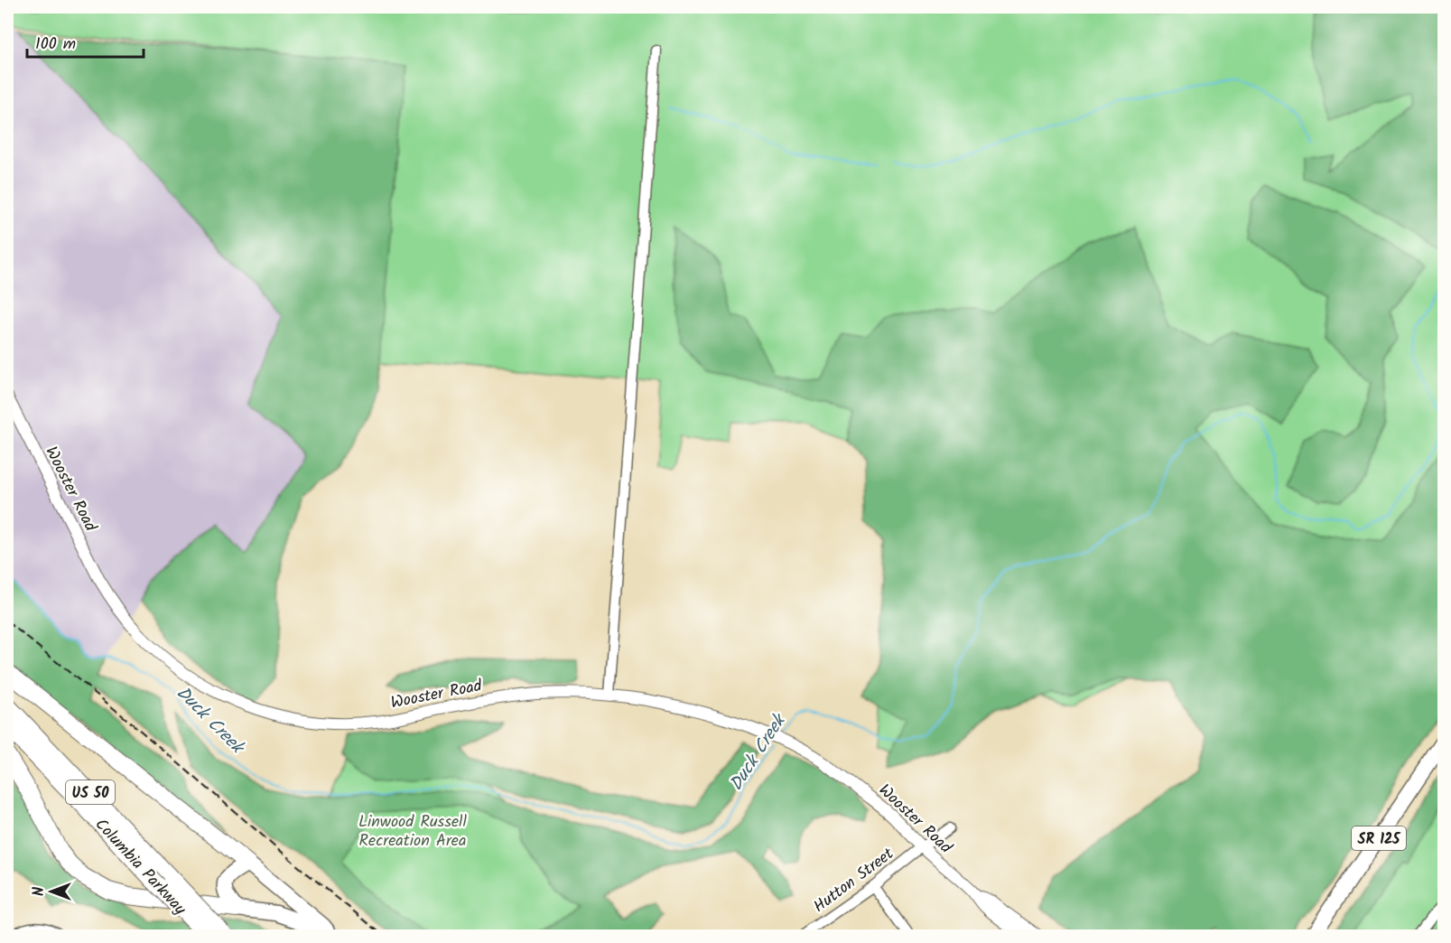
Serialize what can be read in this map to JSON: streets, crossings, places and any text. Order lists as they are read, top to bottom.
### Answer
{
  "streets": {
    "highway": ["US 50", "Columbia Parkway"],
    "main road": ["SR 125"],
    "street": ["Wooster Road", "Hutton Street"]
  },
  "crossings": [
    ["Wooster Road", "Hutton Street"]
  ],
  "water": ["Duck Creek"],
  "parks": ["Linwood Russell Recreation Area"],
  "scale_bar": "100 m",
  "north": "left"
}
